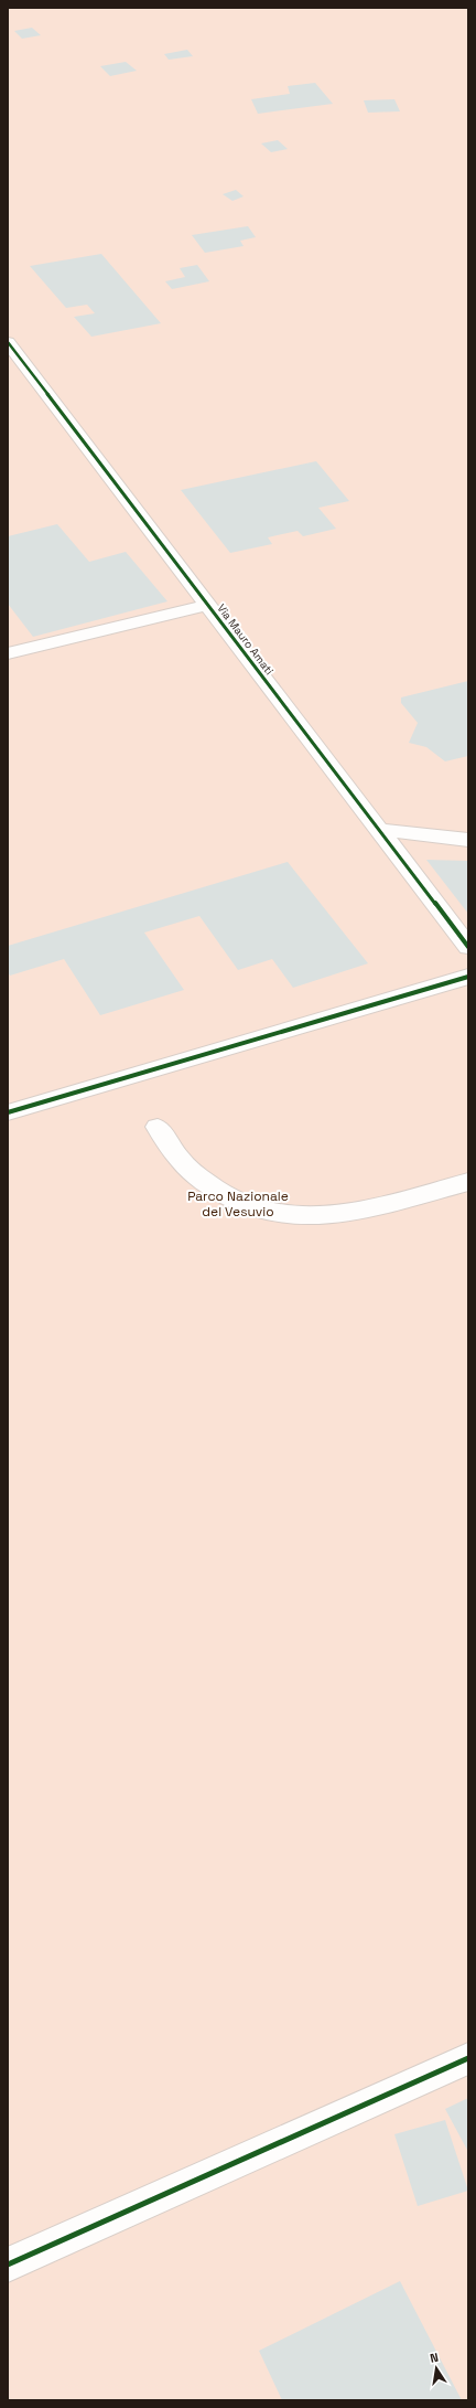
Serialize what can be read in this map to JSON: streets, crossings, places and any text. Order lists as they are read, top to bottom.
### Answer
{
  "streets": {
    "street": ["Via Mauro Amati"]
  },
  "parks": ["Parco Nazionale del Vesuvio"],
  "north": "top"
}
